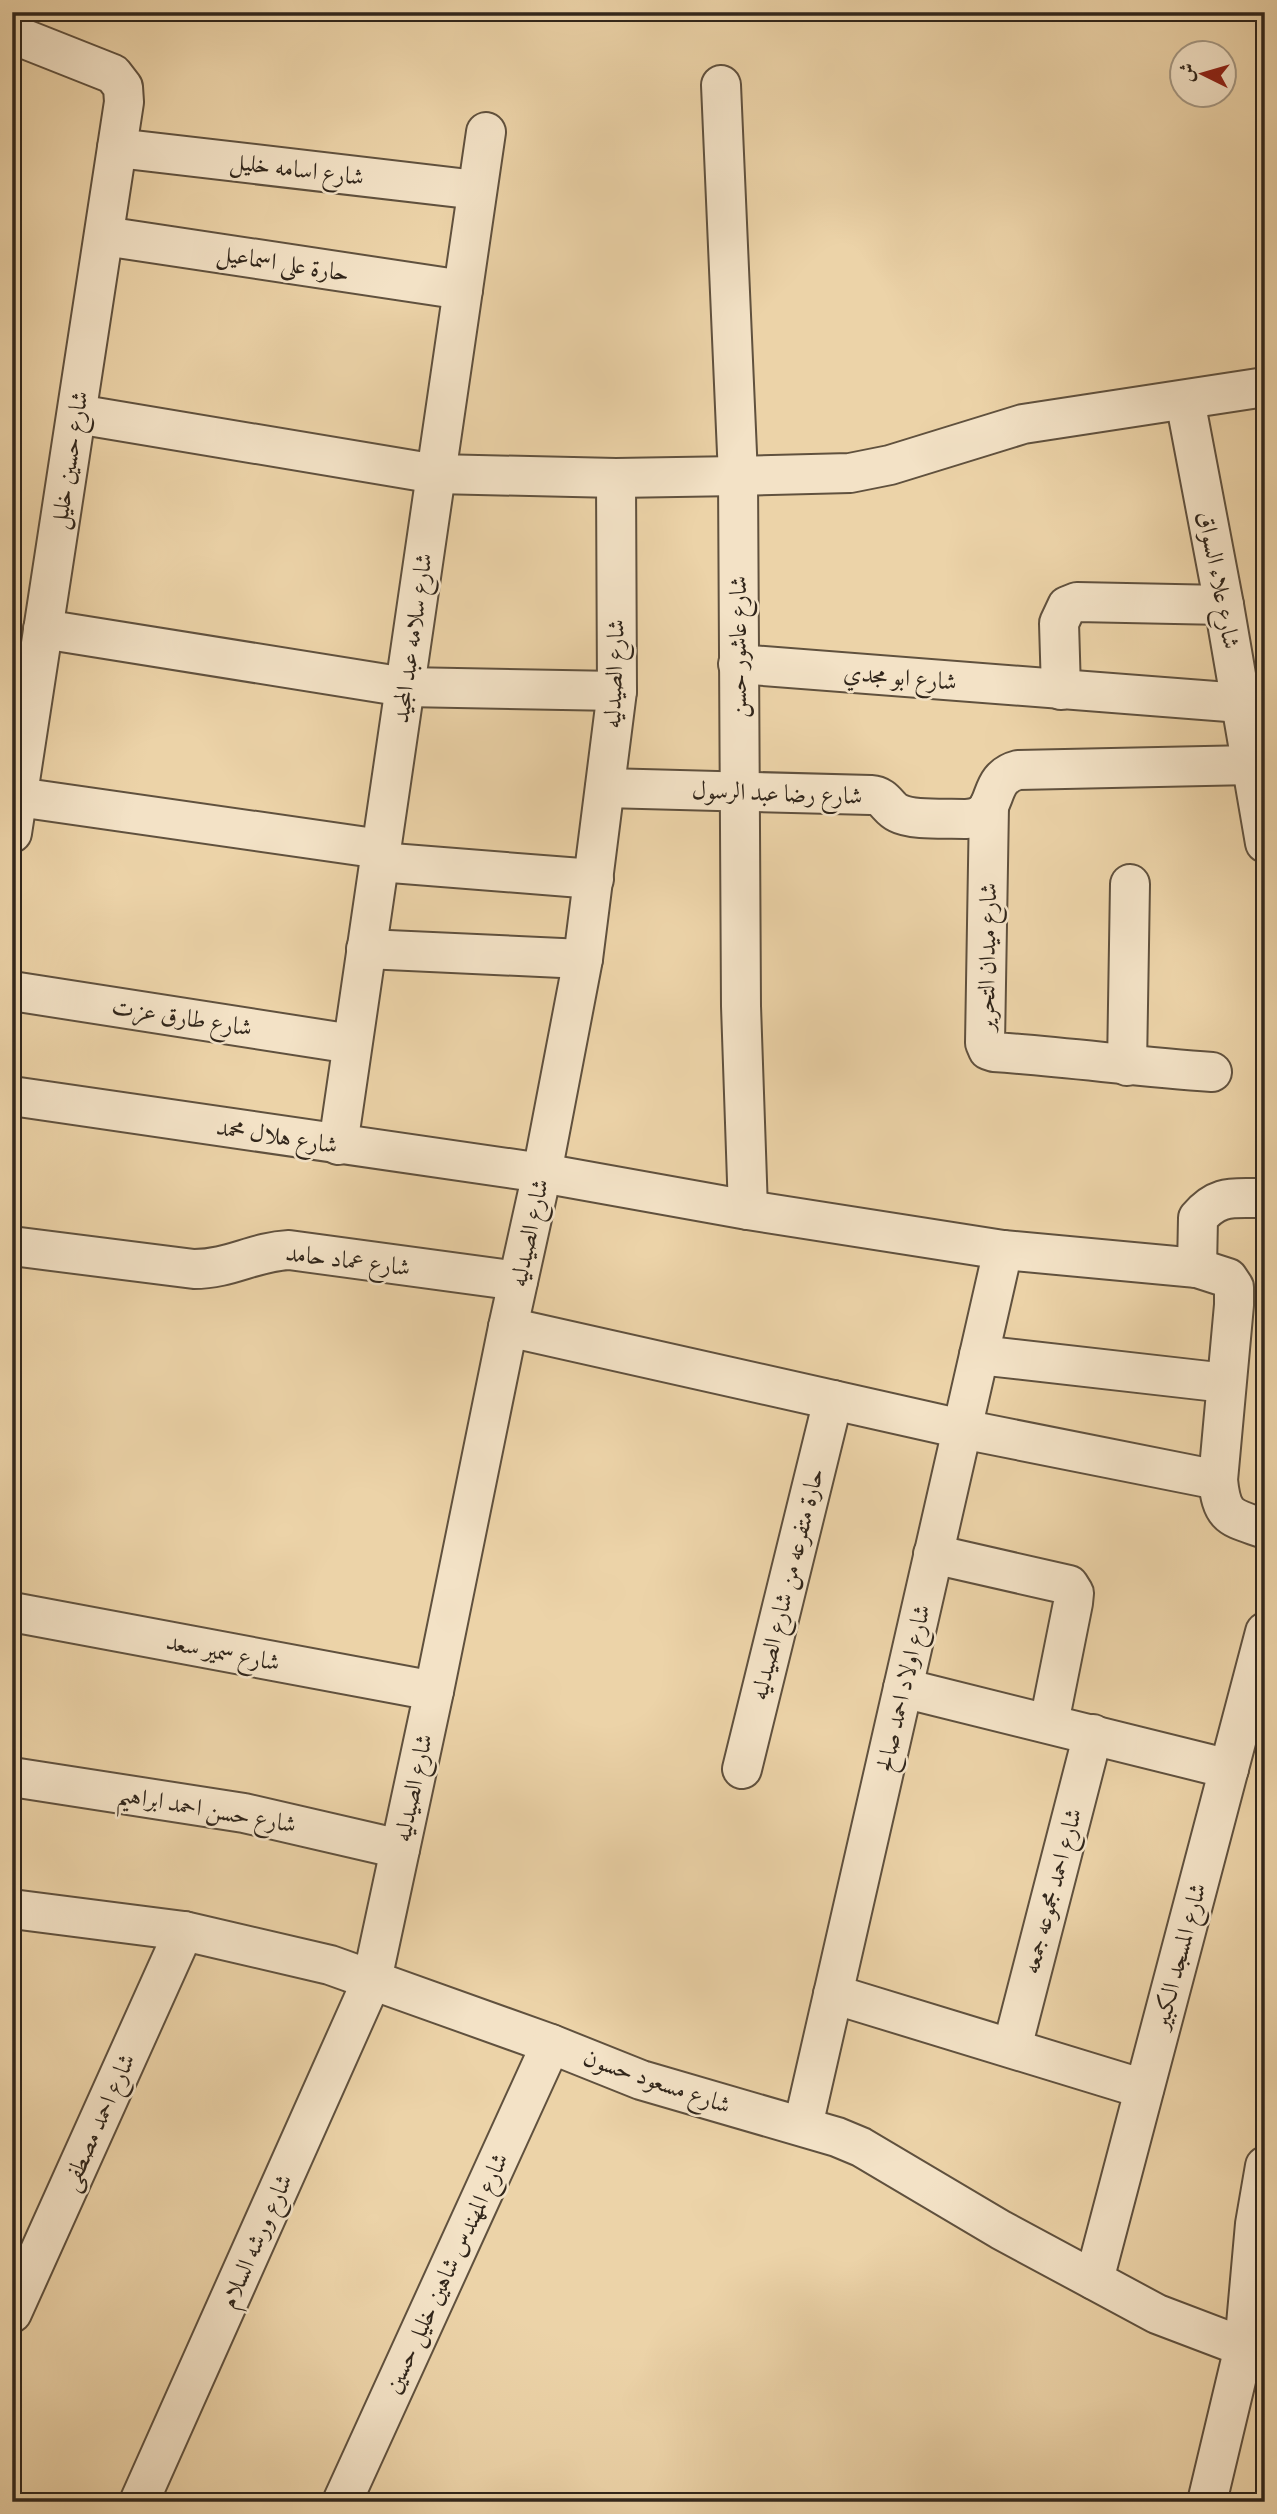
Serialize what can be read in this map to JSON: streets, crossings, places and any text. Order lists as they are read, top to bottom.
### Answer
{
  "streets": {
    "street": [
      "شارع اسامه خليل",
      "حارة على اسماعيل",
      "شارع حسين خليل",
      "شارع علاء السواق",
      "شارع سلامه عبد المجيد",
      "شارع عاشور حسن",
      "شارع الصيدليه",
      "شارع ابو مجدي",
      "شارع رضا عبد الرسول",
      "شارع ميدان التحرير",
      "شارع طارق عزت",
      "شارع هلال محمد",
      "شارع عماد حامد",
      "حارة متفرعه من شارع الصيدليه",
      "شارع سمير سعد",
      "شارع اولاد احمد صالح",
      "شارع حسن احمد ابراهيم",
      "شارع احمد مجموعه جمعه",
      "شارع المسجد الكبير",
      "شارع مسعود حسون",
      "شارع احمد مصطفى",
      "شارع ورشه السلام",
      "شارع المهندس شاهين خليل حسين"
    ]
  },
  "crossings": [
    ["شارع اسامه خليل", "شارع حسين خليل"],
    ["شارع اسامه خليل", "شارع سلامه عبد المجيد"],
    ["حارة على اسماعيل", "شارع حسين خليل"],
    ["حارة على اسماعيل", "شارع سلامه عبد المجيد"],
    ["شارع علاء السواق", "شارع ابو مجدي"],
    ["شارع سلامه عبد المجيد", "شارع طارق عزت"],
    ["شارع سلامه عبد المجيد", "شارع هلال محمد"],
    ["شارع عاشور حسن", "شارع ابو مجدي"],
    ["شارع عاشور حسن", "شارع رضا عبد الرسول"],
    ["شارع عاشور حسن", "شارع هلال محمد"],
    ["شارع الصيدليه", "شارع رضا عبد الرسول"],
    ["شارع الصيدليه", "شارع هلال محمد"],
    ["شارع الصيدليه", "شارع عماد حامد"],
    ["شارع الصيدليه", "شارع سمير سعد"],
    ["شارع الصيدليه", "شارع حسن احمد ابراهيم"],
    ["شارع الصيدليه", "شارع مسعود حسون"],
    ["شارع الصيدليه", "شارع ورشه السلام"],
    ["شارع رضا عبد الرسول", "شارع ميدان التحرير"],
    ["شارع هلال محمد", "شارع اولاد احمد صالح"],
    ["شارع اولاد احمد صالح", "شارع مسعود حسون"],
    ["شارع المسجد الكبير", "شارع مسعود حسون"],
    ["شارع مسعود حسون", "شارع احمد مصطفى"],
    ["شارع مسعود حسون", "شارع ورشه السلام"],
    ["شارع مسعود حسون", "شارع المهندس شاهين خليل حسين"]
  ],
  "north": "left"
}
